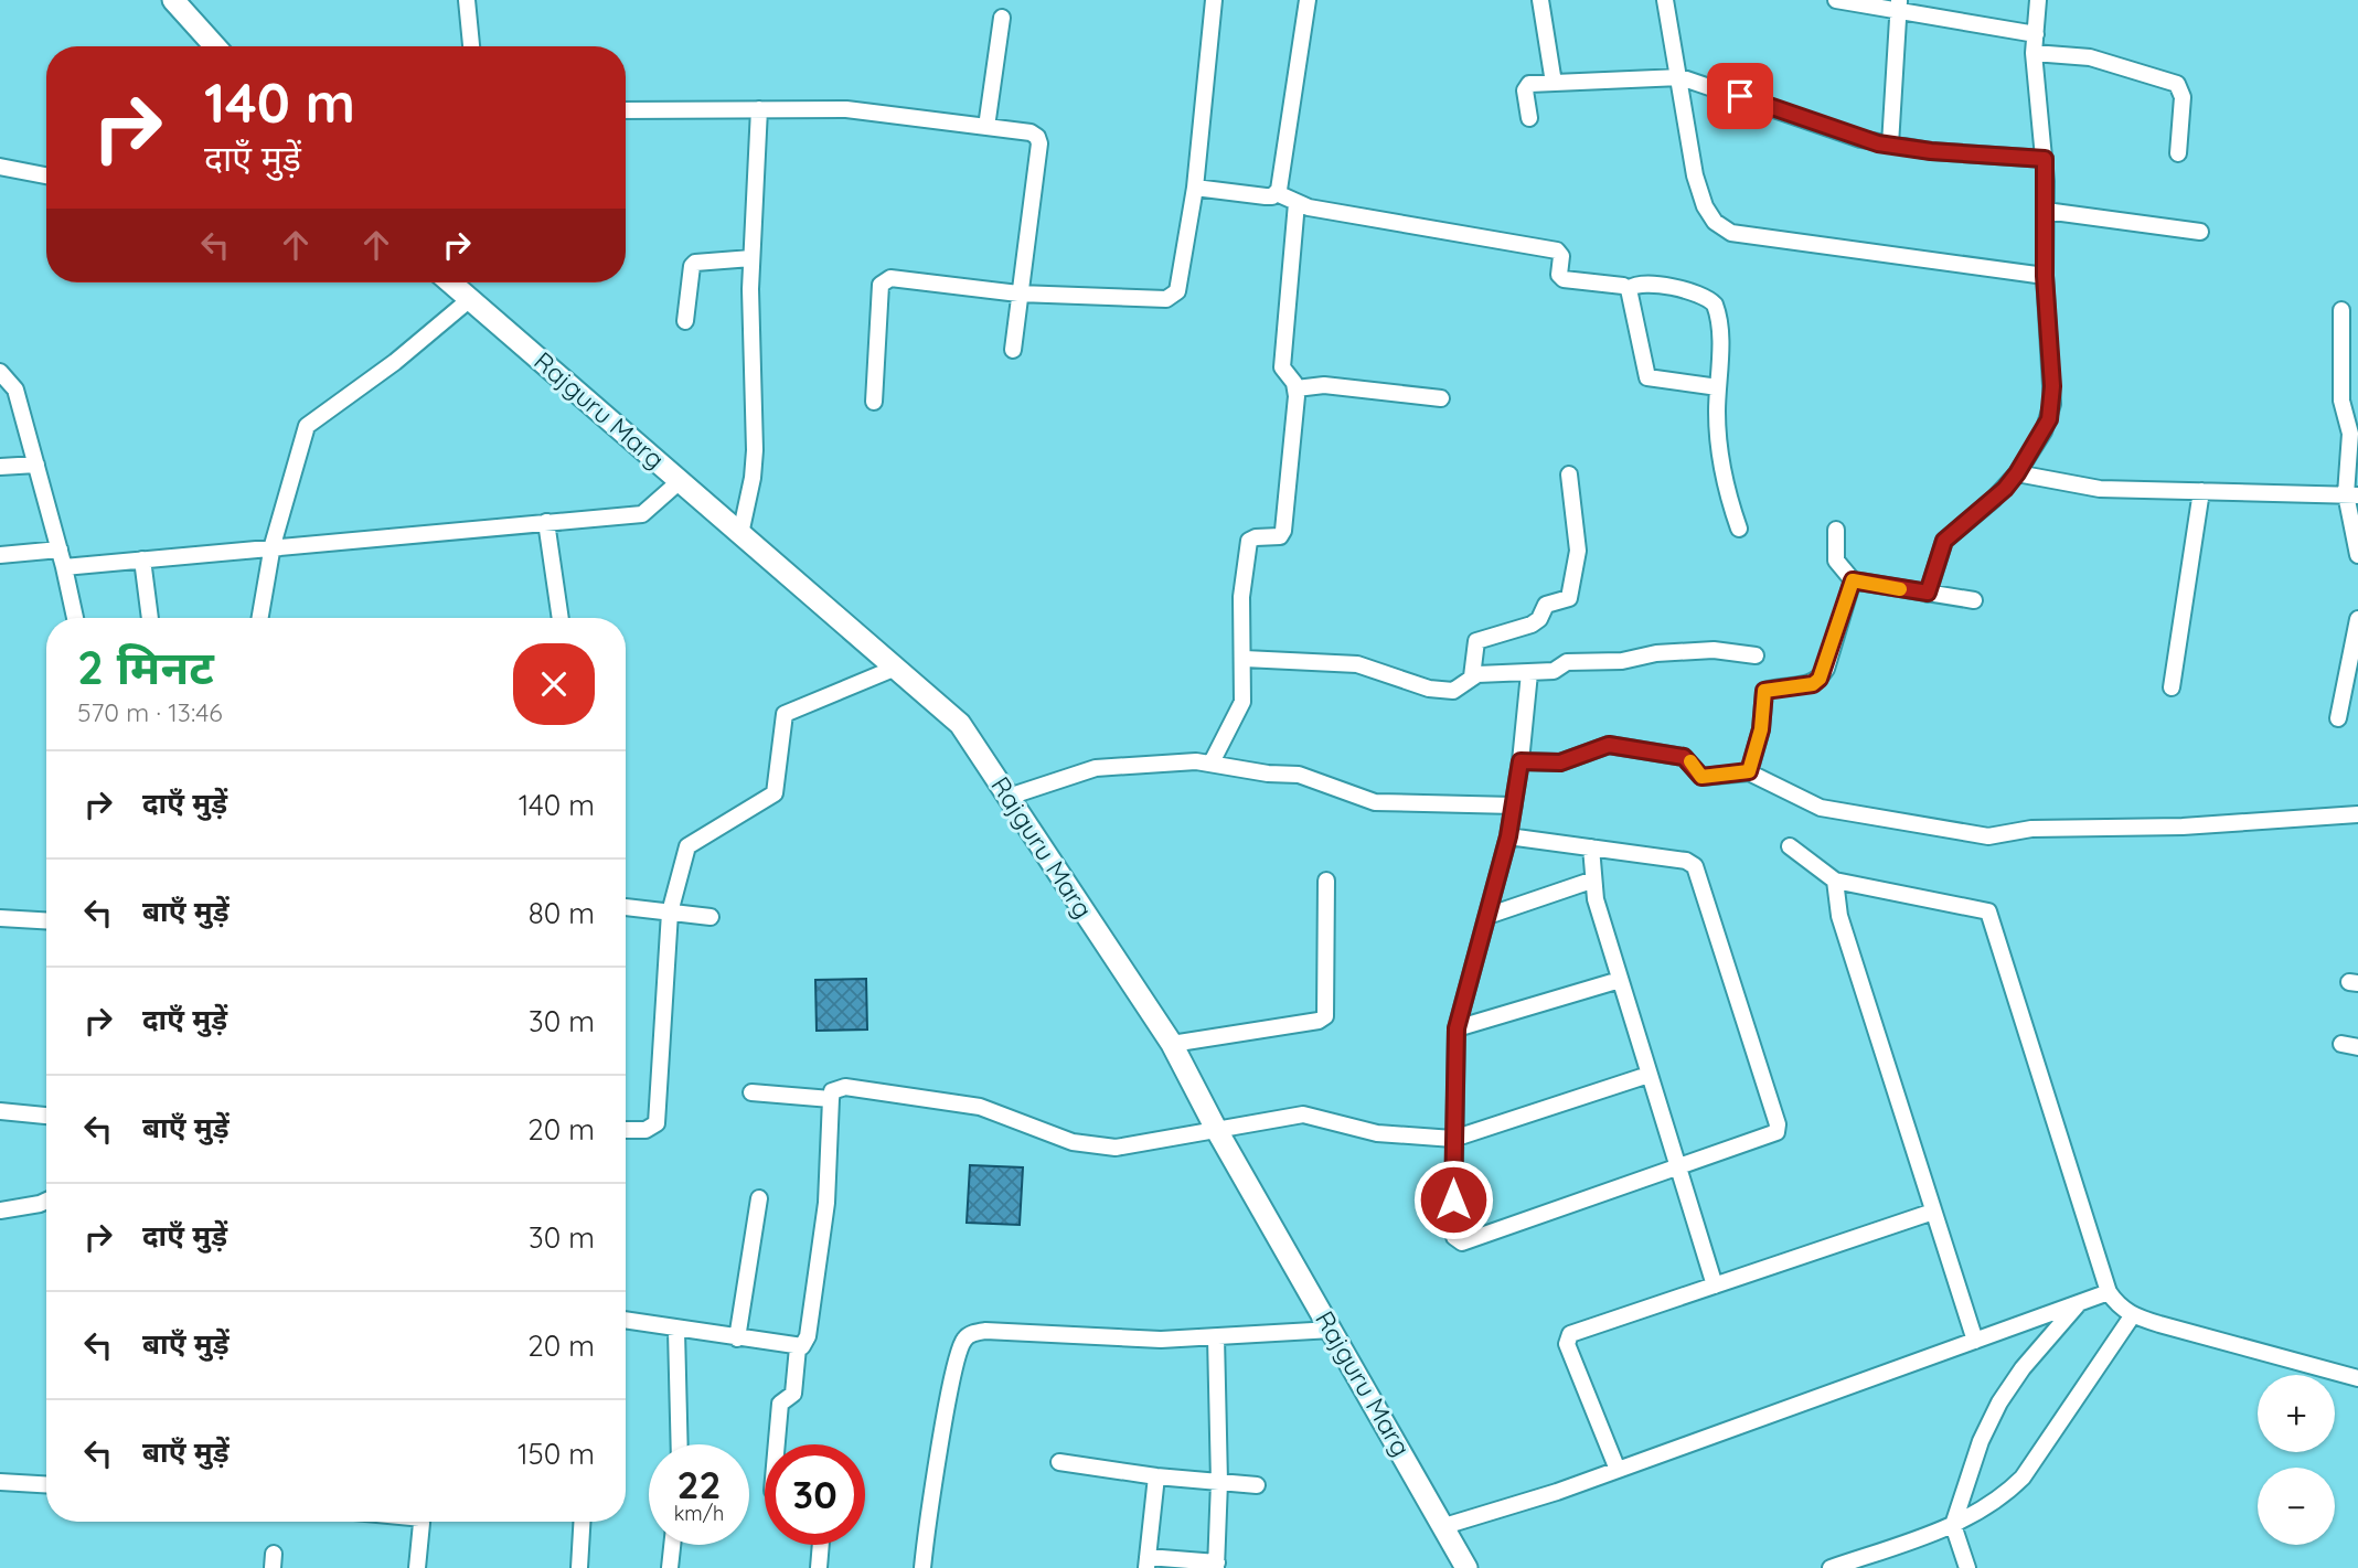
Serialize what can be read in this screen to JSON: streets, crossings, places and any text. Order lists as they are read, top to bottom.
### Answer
{
  "streets": {
    "street": ["Rajguru Marg"]
  },
  "page": {
    "turn": ["140 m", "दाएँ मुड़ें"],
    "heading": ["2 मिनट", "570 m · 13:46"],
    "list": [
      {
        "name": "दाएँ मुड़ें",
        "value": "140 m"
      },
      {
        "name": "बाएँ मुड़ें",
        "value": "80 m"
      },
      {
        "name": "दाएँ मुड़ें",
        "value": "30 m"
      },
      {
        "name": "बाएँ मुड़ें",
        "value": "20 m"
      },
      {
        "name": "दाएँ मुड़ें",
        "value": "30 m"
      },
      {
        "name": "बाएँ मुड़ें",
        "value": "20 m"
      },
      {
        "name": "बाएँ मुड़ें",
        "value": "150 m"
      }
    ],
    "map_buttons": ["+", "−"],
    "speed": "22 km/h",
    "limit": "30"
  }
}
